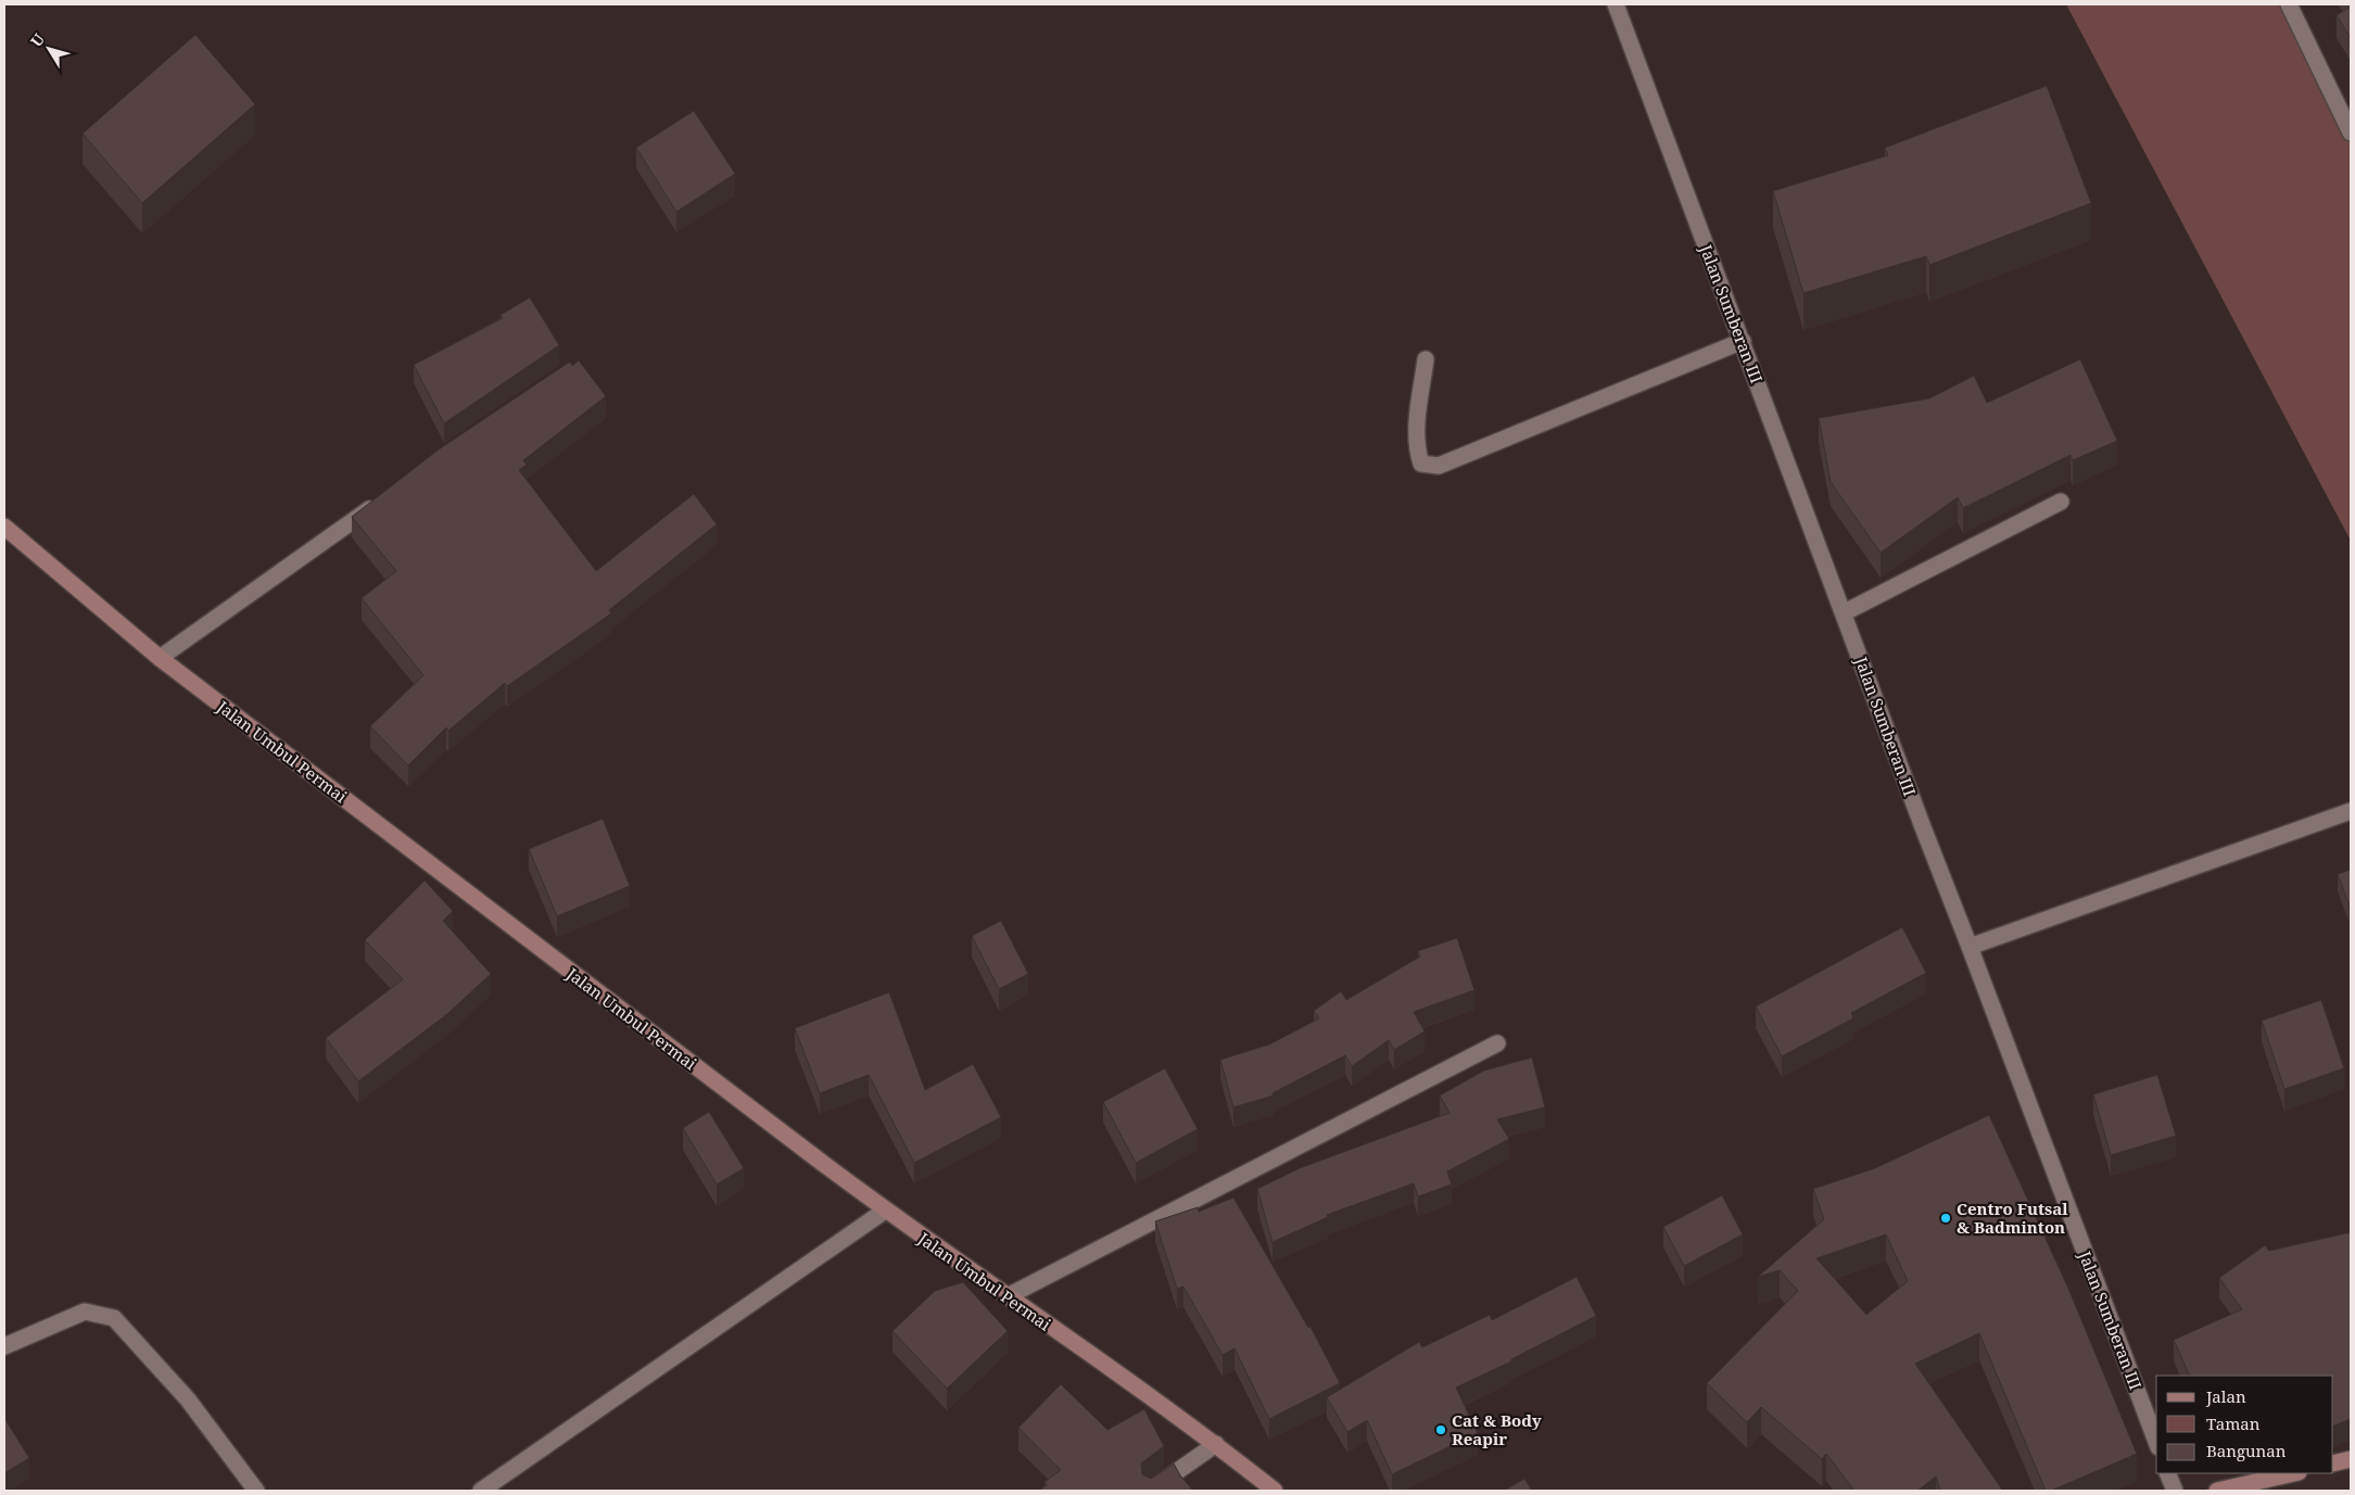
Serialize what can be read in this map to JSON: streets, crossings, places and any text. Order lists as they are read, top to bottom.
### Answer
{
  "streets": {
    "main road": ["Jalan Umbul Permai"],
    "street": ["Jalan Sumberan III"]
  },
  "places": ["Centro Futsal & Badminton", "Cat & Body Reapir"],
  "legend": ["Jalan", "Taman", "Bangunan"],
  "north": "top left"
}
